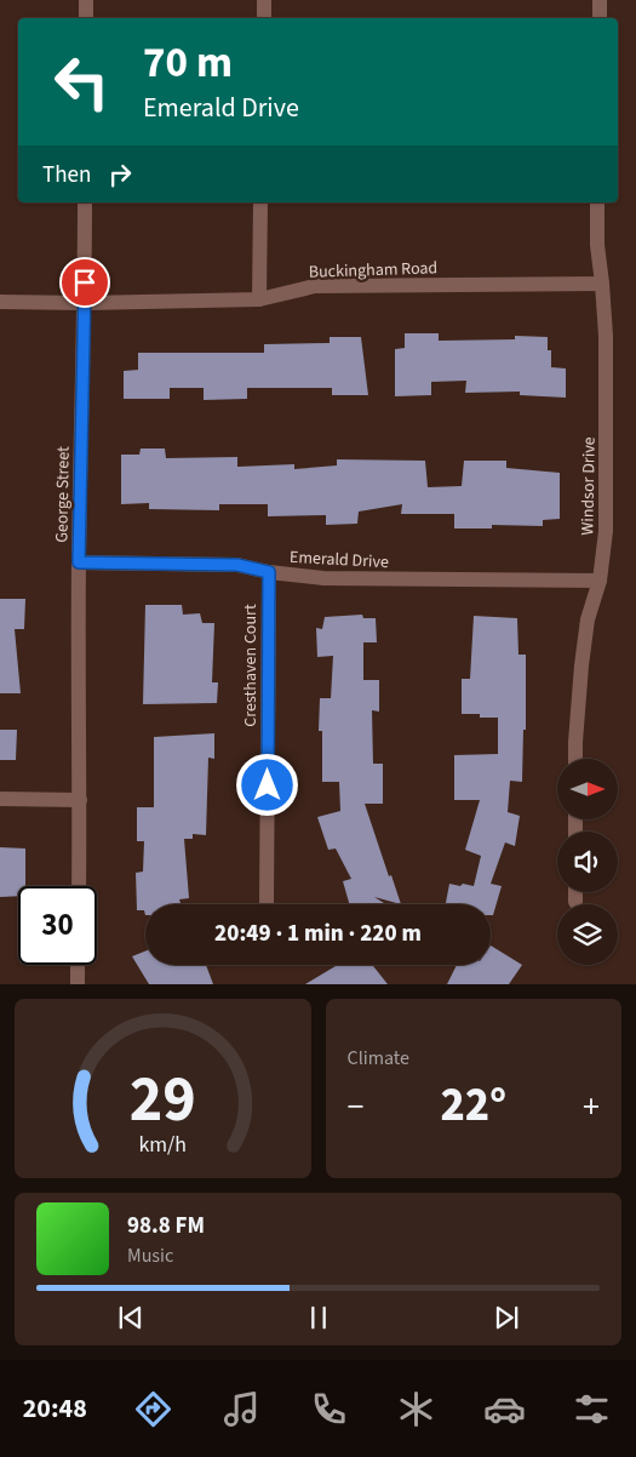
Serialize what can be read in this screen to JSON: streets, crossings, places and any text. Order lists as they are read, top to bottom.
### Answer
{
  "streets": {
    "street": [
      "Buckingham Road",
      "Windsor Drive",
      "George Street",
      "Emerald Drive",
      "Cresthaven Court"
    ]
  },
  "crossings": [
    ["Buckingham Road", "Windsor Drive"],
    ["Buckingham Road", "George Street"],
    ["Windsor Drive", "Emerald Drive"],
    ["George Street", "Emerald Drive"],
    ["Emerald Drive", "Cresthaven Court"]
  ],
  "north": "right",
  "page": {
    "turn": ["70 m", "Emerald Drive"],
    "then": "Then",
    "limit": "30",
    "trip": "20:49 · 1 min · 220 m",
    "tile": "Climate",
    "heat": ["−", "22°", "+"],
    "song": ["98.8 FM", "Music"],
    "tabs": "20:48",
    "gauge": ["29", "km/h"]
  }
}
